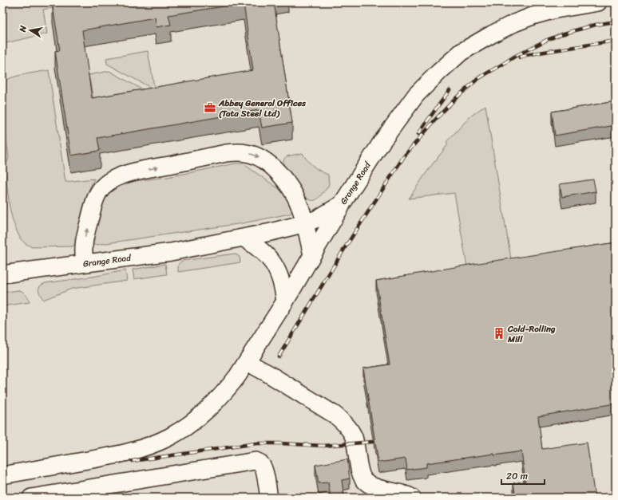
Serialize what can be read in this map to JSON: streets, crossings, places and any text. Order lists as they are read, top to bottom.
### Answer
{
  "streets": {
    "lane": ["Grange Road"]
  },
  "places": {
    "office": ["Abbey General Offices (Tata Steel Ltd)"],
    "building": ["Cold-Rolling Mill"]
  },
  "scale_bar": "20 m",
  "north": "left"
}
